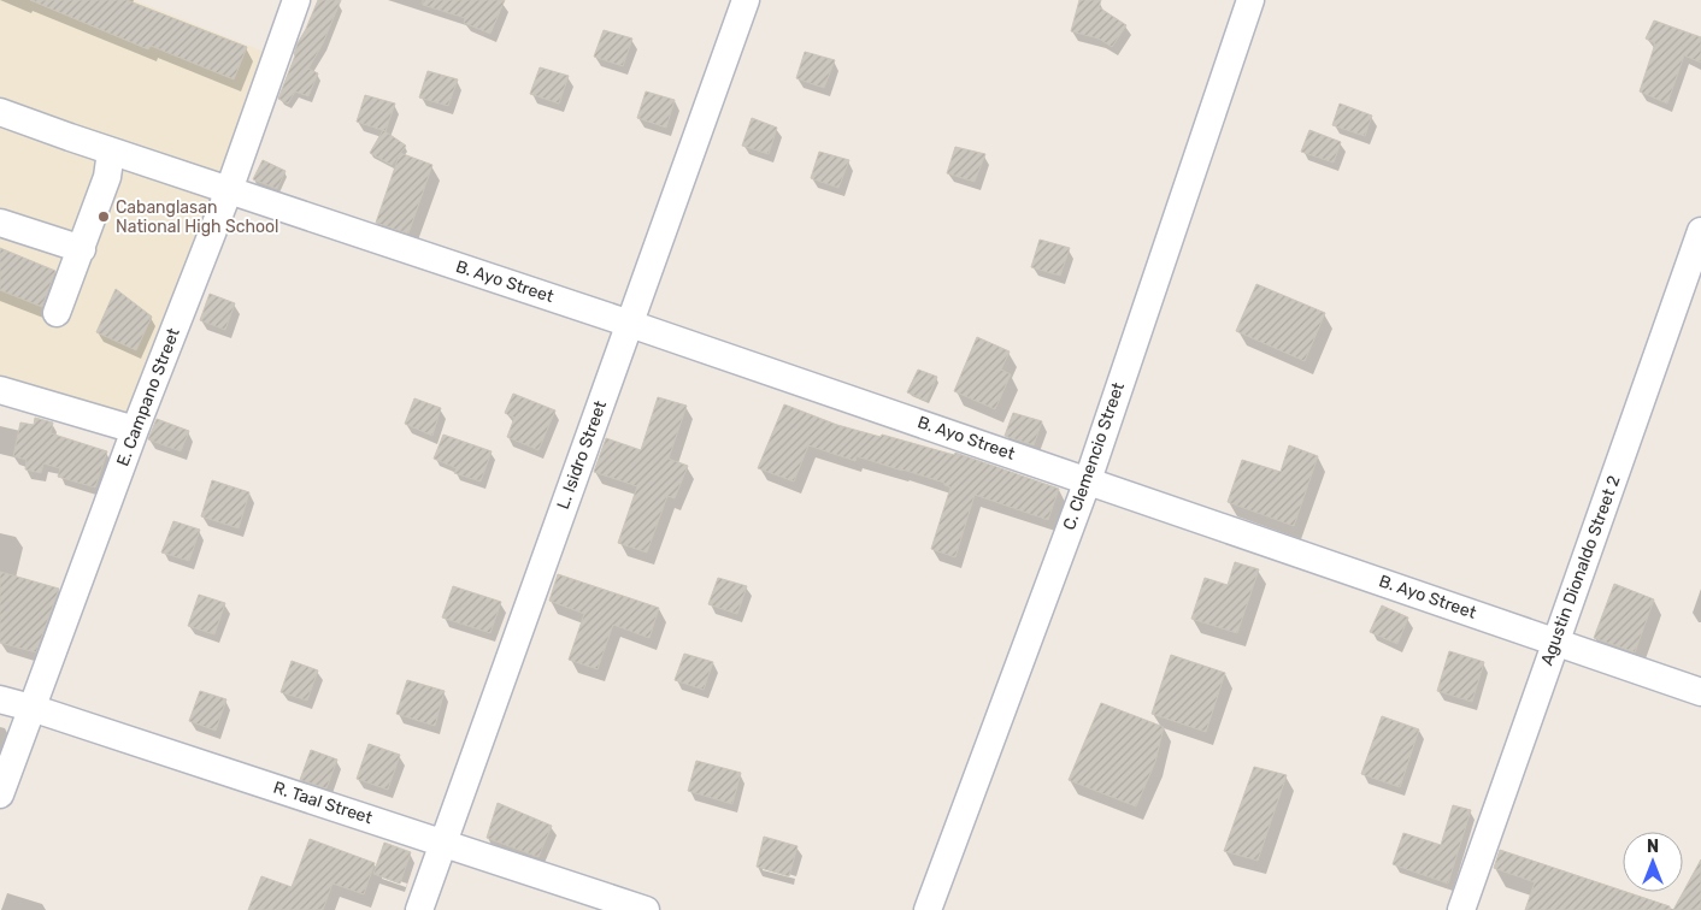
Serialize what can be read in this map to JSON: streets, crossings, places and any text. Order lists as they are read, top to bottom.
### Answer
{
  "streets": {
    "street": [
      "B. Ayo Street",
      "E. Campano Street",
      "L. Isidro Street",
      "C. Clemencio Street",
      "Agustin Dionaldo Street 2",
      "R. Taal Street"
    ]
  },
  "crossings": [
    ["B. Ayo Street", "E. Campano Street"],
    ["B. Ayo Street", "L. Isidro Street"],
    ["B. Ayo Street", "C. Clemencio Street"],
    ["B. Ayo Street", "Agustin Dionaldo Street 2"],
    ["E. Campano Street", "R. Taal Street"],
    ["L. Isidro Street", "R. Taal Street"]
  ],
  "places": ["Cabanglasan National High School"],
  "north": "top"
}
